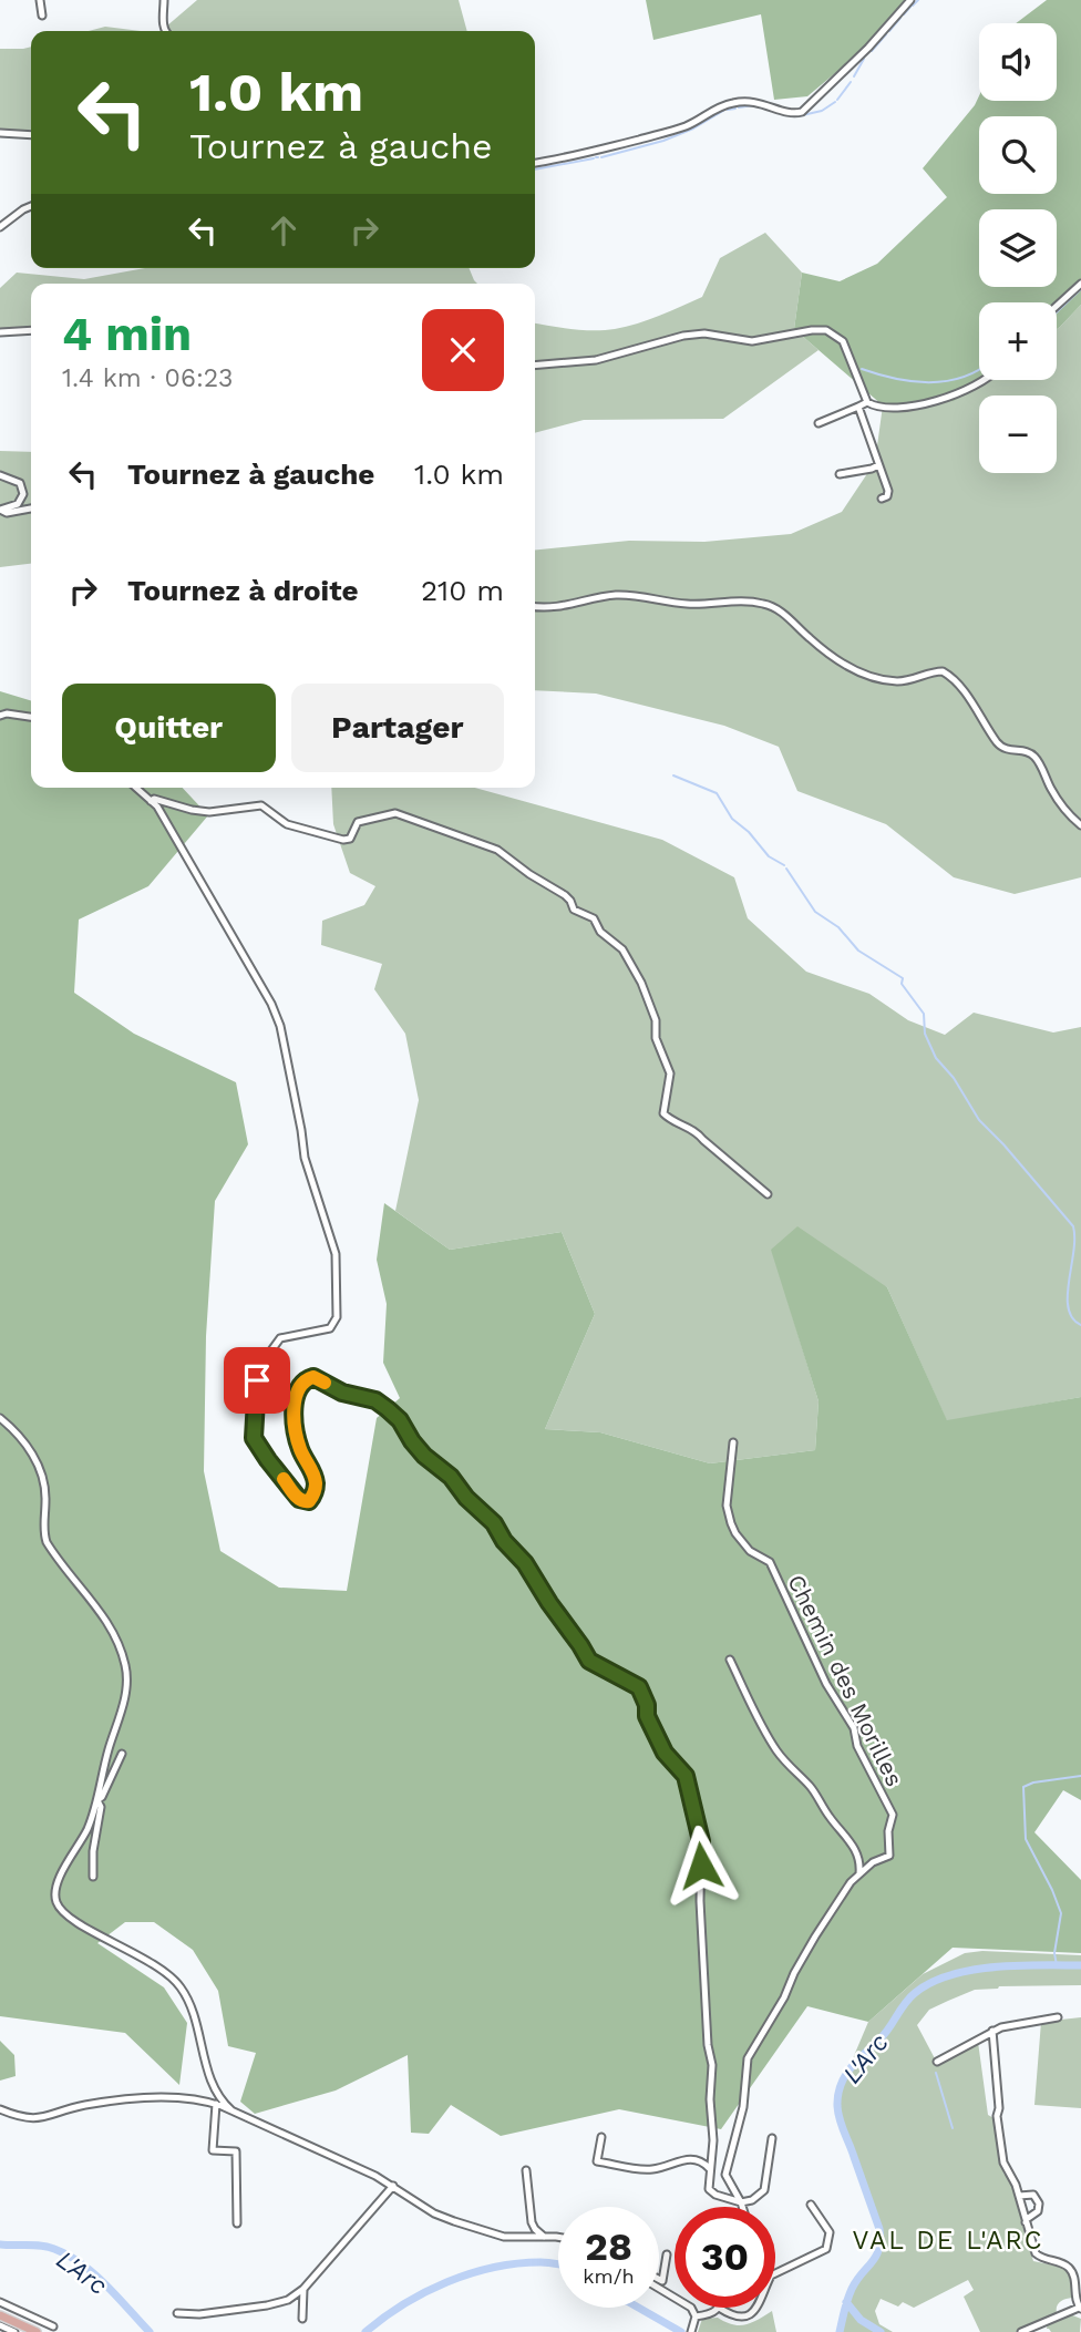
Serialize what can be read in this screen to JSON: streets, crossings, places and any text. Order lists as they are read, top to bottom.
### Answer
{
  "streets": {
    "street": ["Chemin des Morilles"]
  },
  "districts": ["VAL DE L'ARC"],
  "water": ["L'Arc"],
  "page": {
    "map_buttons": ["+", "−"],
    "turn": ["1.0 km", "Tournez à gauche"],
    "heading": ["4 min", "1.4 km · 06:23"],
    "list": [
      {
        "name": "Tournez à gauche",
        "value": "1.0 km"
      },
      {
        "name": "Tournez à droite",
        "value": "210 m"
      }
    ],
    "buttons": ["Quitter", "Partager"],
    "speed": "28 km/h",
    "limit": "30"
  }
}
